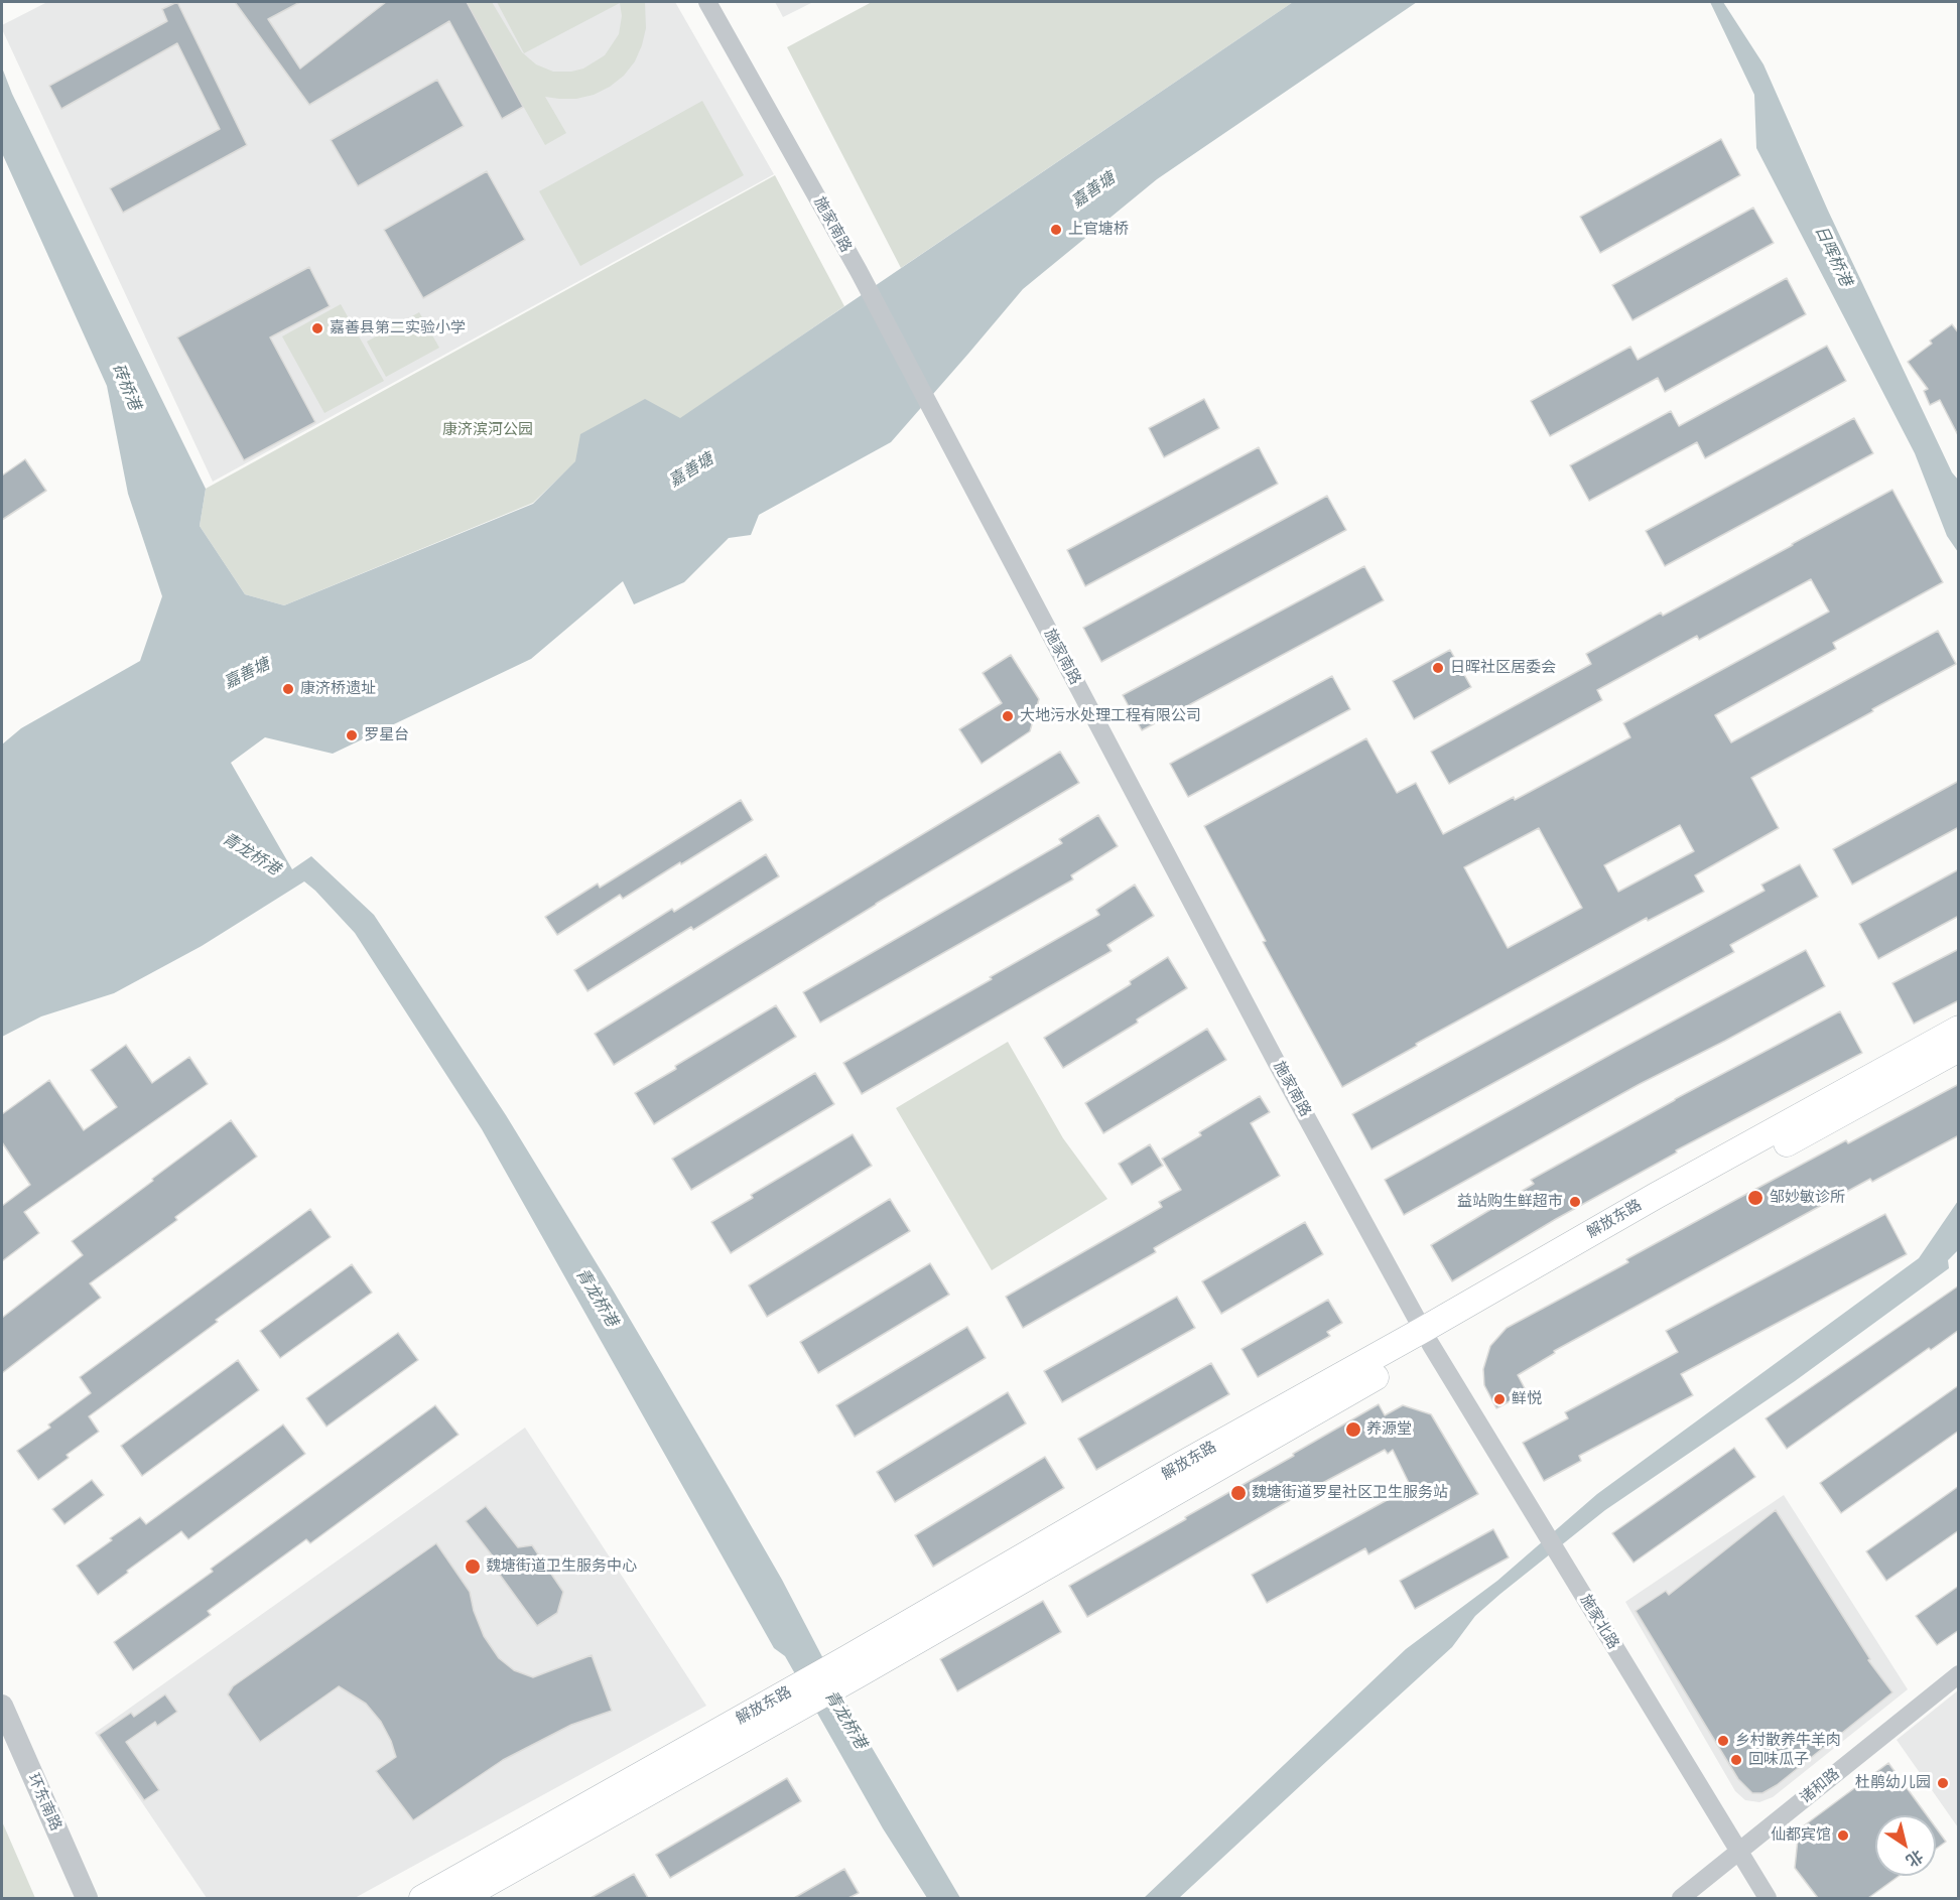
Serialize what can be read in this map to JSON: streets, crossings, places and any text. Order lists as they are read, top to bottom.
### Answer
{
  "streets": {
    "main road": ["解放东路"],
    "street": [
      "施家南路",
      "施家北路",
      "诸和路",
      "环东南路"
    ]
  },
  "crossings": [
    ["施家南路", "解放东路"],
    ["施家南路", "施家北路"],
    ["解放东路", "施家北路"],
    ["施家北路", "诸和路"]
  ],
  "water": [
    "嘉善塘",
    "日晖桥港",
    "砖桥港",
    "青龙桥港"
  ],
  "parks": ["康济滨河公园"],
  "places": [
    "上官塘桥",
    "嘉善县第二实验小学",
    "日晖社区居委会",
    "康济桥遗址",
    "大地污水处理工程有限公司",
    "罗星台",
    "邹妙敏诊所",
    "益站购生鲜超市",
    "鲜悦",
    "养源堂",
    "魏塘街道罗星社区卫生服务站",
    "魏塘街道卫生服务中心",
    "乡村散养牛羊肉",
    "回味瓜子",
    "杜鹃幼儿园",
    "仙都宾馆"
  ],
  "north": "bottom right"
}
